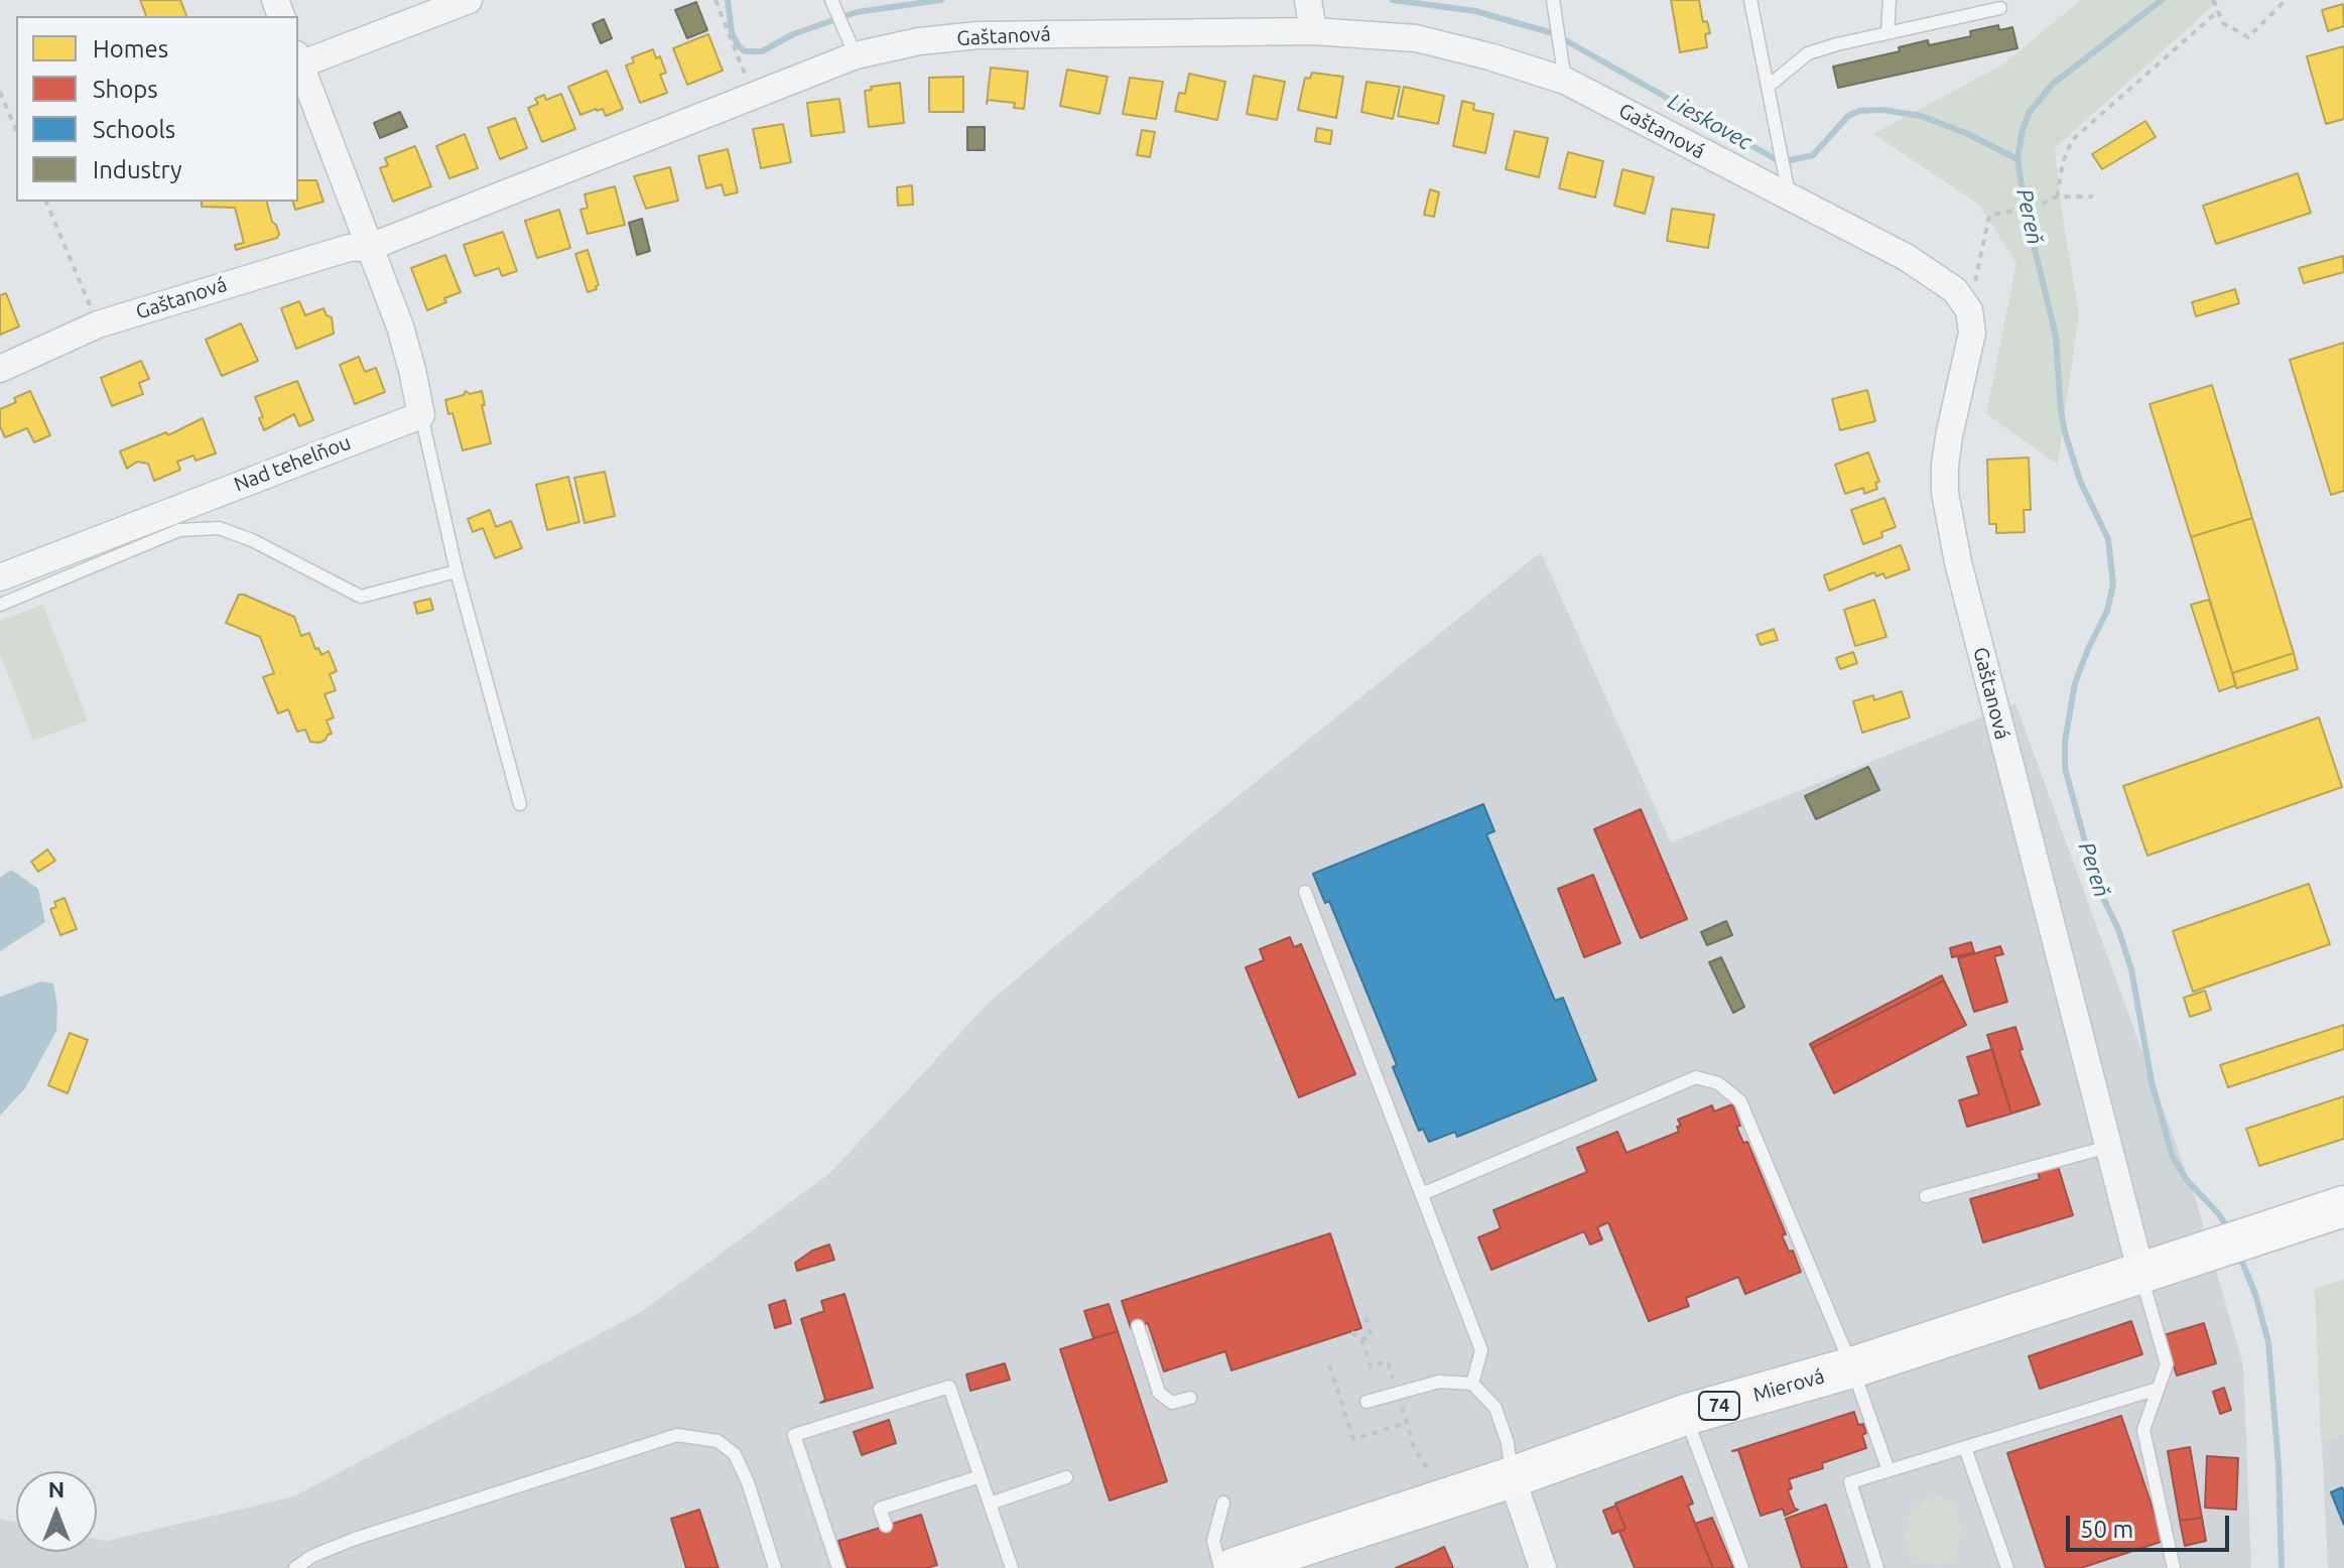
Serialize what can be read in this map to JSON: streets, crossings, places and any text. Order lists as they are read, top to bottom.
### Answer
{
  "streets": {
    "main road": ["Mierová", "74"],
    "street": ["Gaštanová", "Nad tehelňou"]
  },
  "crossings": [
    ["Gaštanová", "Mierová"]
  ],
  "water": ["Lieskovec", "Pereň"],
  "legend": [
    "Homes",
    "Shops",
    "Schools",
    "Industry"
  ],
  "scale_bar": "50 m",
  "north": "top"
}
